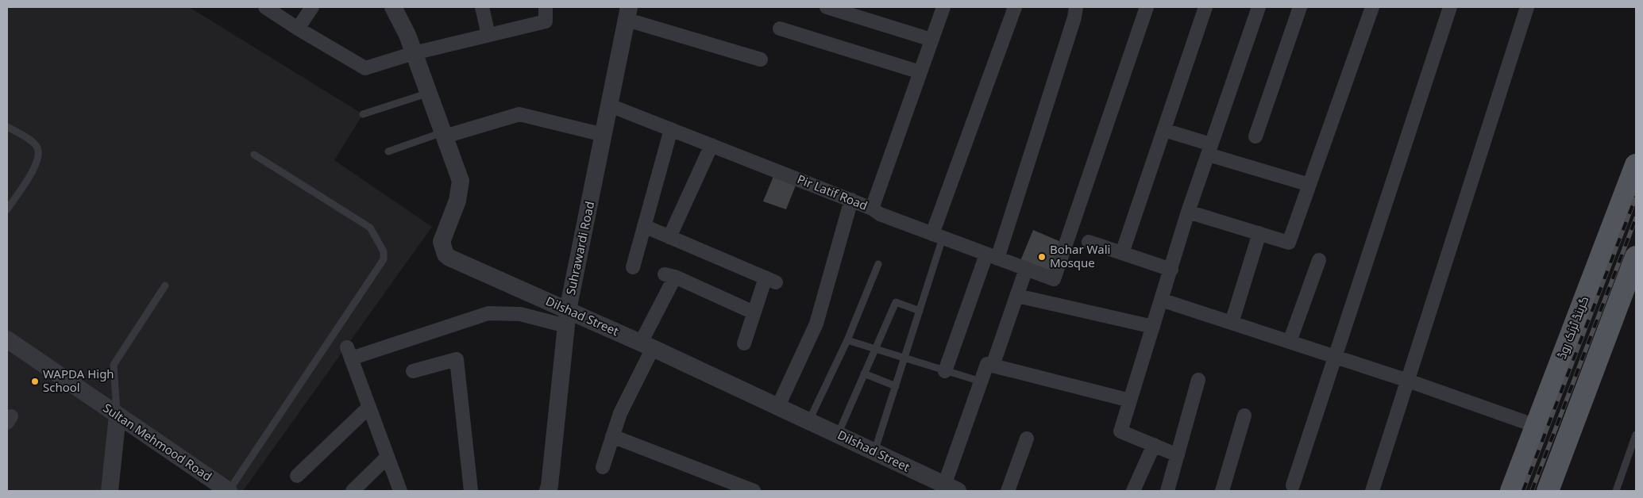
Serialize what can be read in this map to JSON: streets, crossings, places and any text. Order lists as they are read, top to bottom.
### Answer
{
  "streets": {
    "main road": ["گرینڈ ٹرنک روڈ"],
    "street": [
      "Pir Latif Road",
      "Suhrawardi Road",
      "Dilshad Street",
      "Sultan Mehmood Road"
    ]
  },
  "crossings": [
    ["Pir Latif Road", "Suhrawardi Road"],
    ["Suhrawardi Road", "Dilshad Street"]
  ],
  "places": ["Bohar Wali Mosque", "WAPDA High School"]
}
